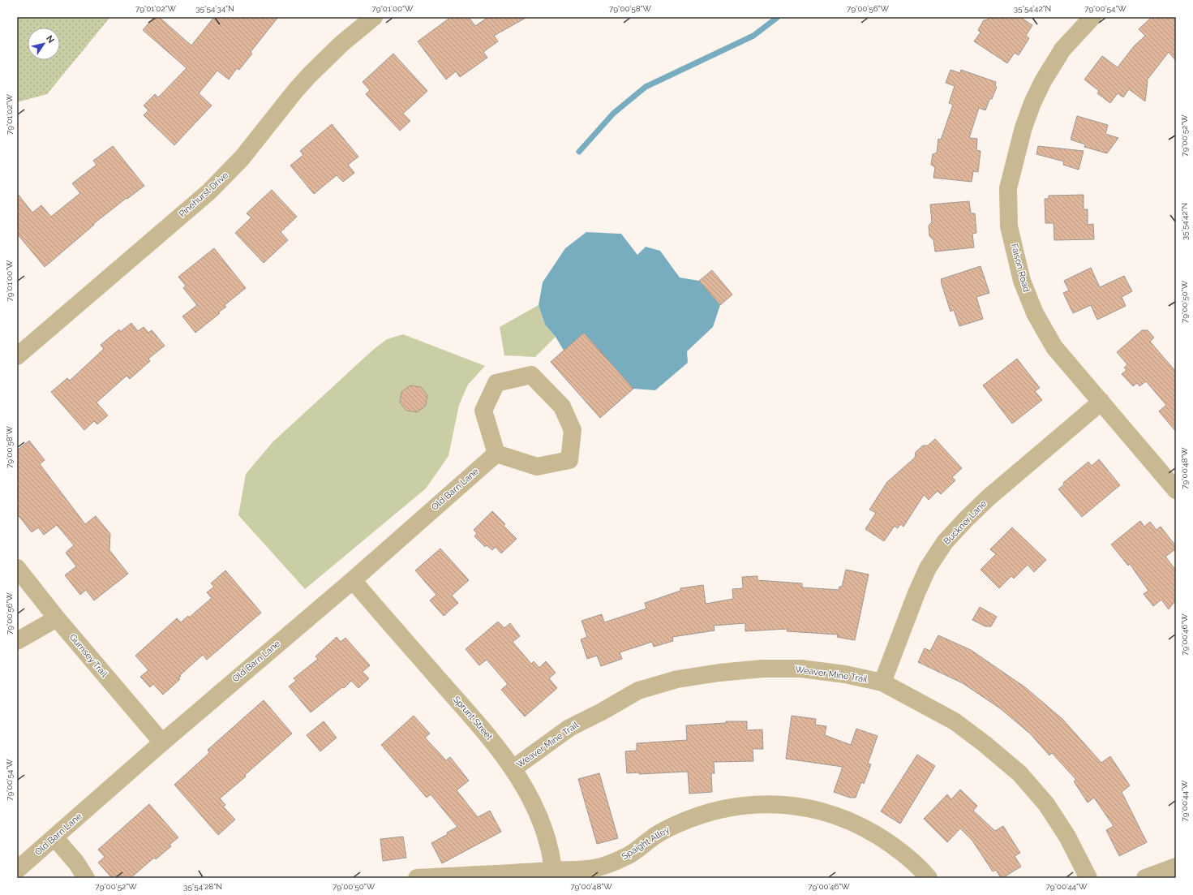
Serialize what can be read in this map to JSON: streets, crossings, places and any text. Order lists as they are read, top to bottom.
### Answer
{
  "streets": {
    "street": [
      "Pinehurst Drive",
      "Faison Road",
      "Old Barn Lane",
      "Buckner Lane",
      "Gurnsey Trail",
      "Weaver Mine Trail",
      "Sprunt Street",
      "Spaight Alley"
    ]
  },
  "crossings": [
    ["Faison Road", "Buckner Lane"],
    ["Old Barn Lane", "Gurnsey Trail"],
    ["Old Barn Lane", "Sprunt Street"],
    ["Buckner Lane", "Weaver Mine Trail"],
    ["Weaver Mine Trail", "Sprunt Street"],
    ["Sprunt Street", "Spaight Alley"]
  ],
  "north": "top right",
  "coordinates": [
    "79°01'02\"W",
    "35°54'34\"N",
    "79°01'00\"W",
    "79°00'58\"W",
    "79°00'56\"W",
    "35°54'42\"N",
    "79°00'54\"W",
    "79°00'52\"W",
    "79°00'50\"W",
    "79°00'48\"W",
    "79°00'46\"W",
    "79°00'44\"W",
    "35°54'28\"N"
  ]
}
